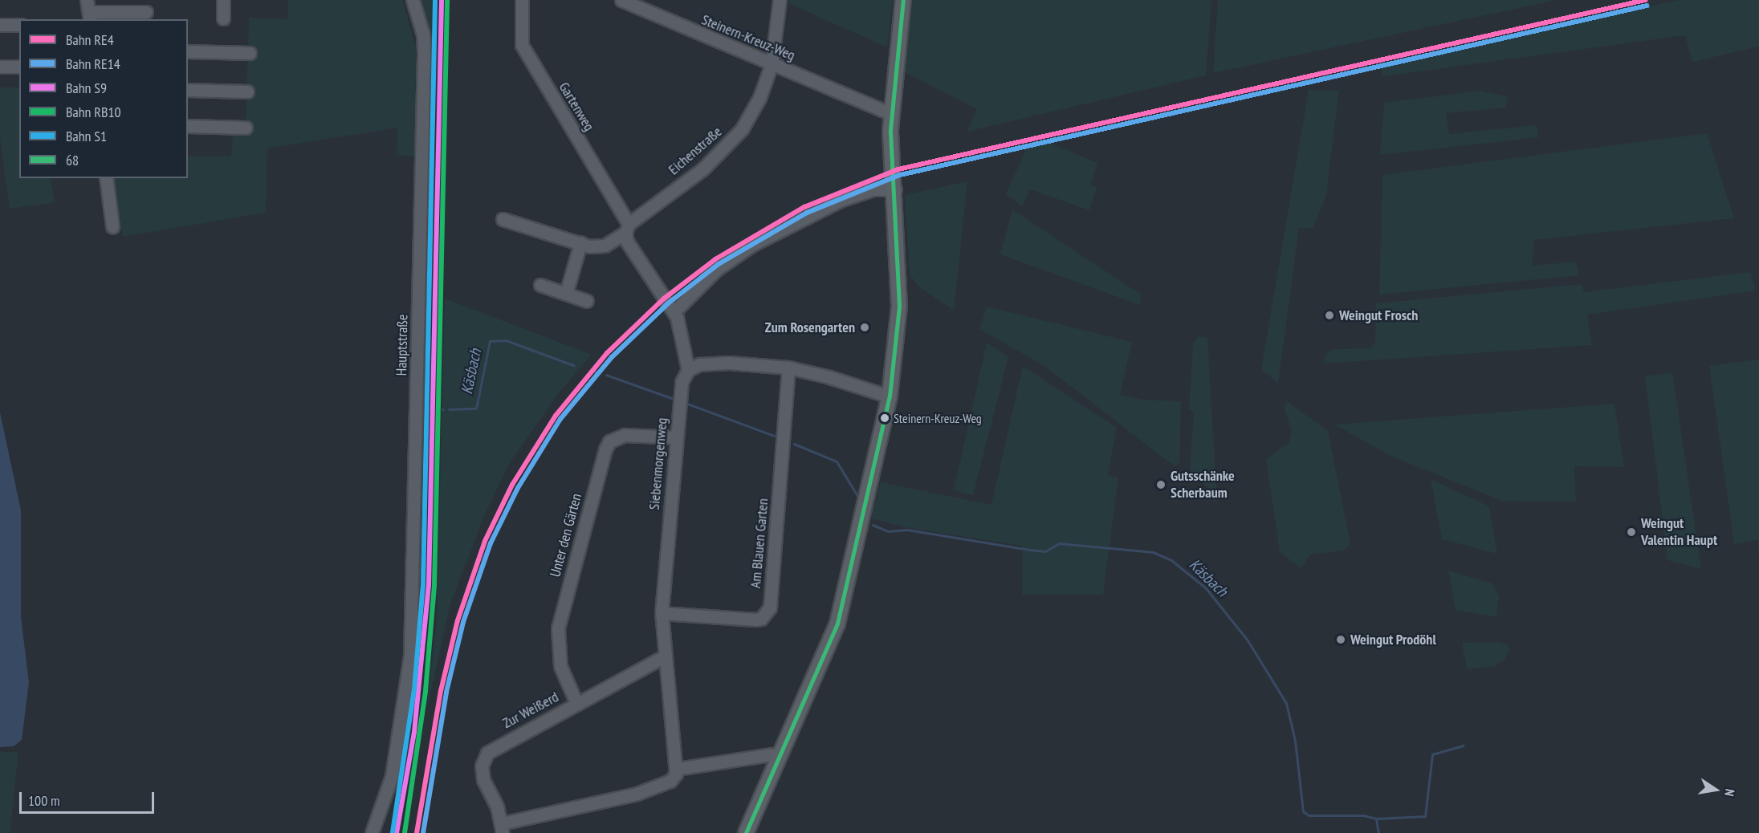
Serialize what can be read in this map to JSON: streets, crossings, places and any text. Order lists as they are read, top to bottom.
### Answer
{
  "streets": {
    "street": [
      "Steinern-Kreuz-Weg",
      "Gartenweg",
      "Eichenstraße",
      "Hauptstraße",
      "Siebenmorgenweg",
      "Unter den Gärten",
      "Am Blauen Garten",
      "Zur Weißerd"
    ]
  },
  "crossings": [
    ["Steinern-Kreuz-Weg", "Eichenstraße"],
    ["Gartenweg", "Eichenstraße"],
    ["Gartenweg", "Siebenmorgenweg"],
    ["Siebenmorgenweg", "Unter den Gärten"],
    ["Siebenmorgenweg", "Am Blauen Garten"],
    ["Siebenmorgenweg", "Zur Weißerd"],
    ["Unter den Gärten", "Zur Weißerd"]
  ],
  "water": ["Käsbach"],
  "places": [
    "Weingut Frosch",
    "Zum Rosengarten",
    "Steinern-Kreuz-Weg",
    "Gutsschänke Scherbaum",
    "Weingut Valentin Haupt",
    "Weingut Prodöhl"
  ],
  "lines": [
    "rail line RE4",
    "rail line S9",
    "rail line RB10",
    "rail line S1",
    "transit line 68",
    "rail line RE14"
  ],
  "legend": [
    "Bahn RE4",
    "Bahn RE14",
    "Bahn S9",
    "Bahn RB10",
    "Bahn S1",
    "68"
  ],
  "scale_bar": "100 m",
  "north": "right"
}
